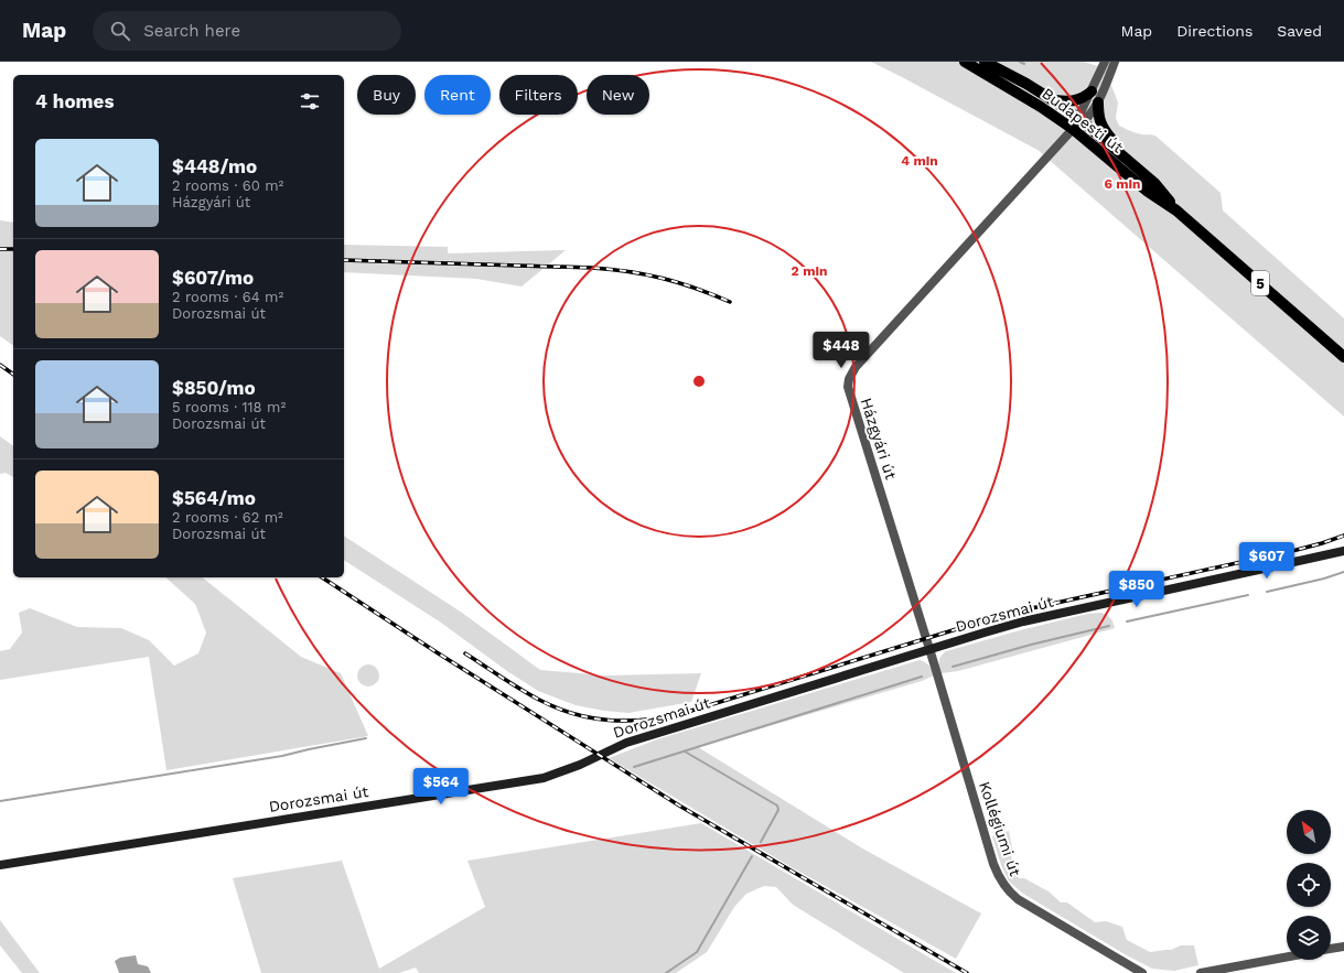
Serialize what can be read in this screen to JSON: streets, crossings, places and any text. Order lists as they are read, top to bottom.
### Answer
{
  "streets": {
    "main road": ["Budapesti út", "5", "Dorozsmai út"],
    "street": ["Házgyári út", "Kollégiumi út"]
  },
  "crossings": [
    ["Budapesti út", "Házgyári út"],
    ["Házgyári út", "Dorozsmai út"],
    ["Házgyári út", "Kollégiumi út"],
    ["Dorozsmai út", "Kollégiumi út"]
  ],
  "north": "top left",
  "page": {
    "header": "Map",
    "search": "Search here",
    "nav": ["Map", "Directions", "Saved"],
    "chip": [
      "Buy",
      "Rent",
      "Filters",
      "New"
    ],
    "heading": "4 homes",
    "list": [
      {
        "name": "$448/mo",
        "note": "2 rooms · 60 m² · Házgyári út"
      },
      {
        "name": "$607/mo",
        "note": "2 rooms · 64 m² · Dorozsmai út"
      },
      {
        "name": "$850/mo",
        "note": "5 rooms · 118 m² · Dorozsmai út"
      },
      {
        "name": "$564/mo",
        "note": "2 rooms · 62 m² · Dorozsmai út"
      }
    ],
    "price": [
      "$448",
      "$607",
      "$850",
      "$564"
    ]
  },
  "rings": ["4 min", "6 min", "2 min"]
}
